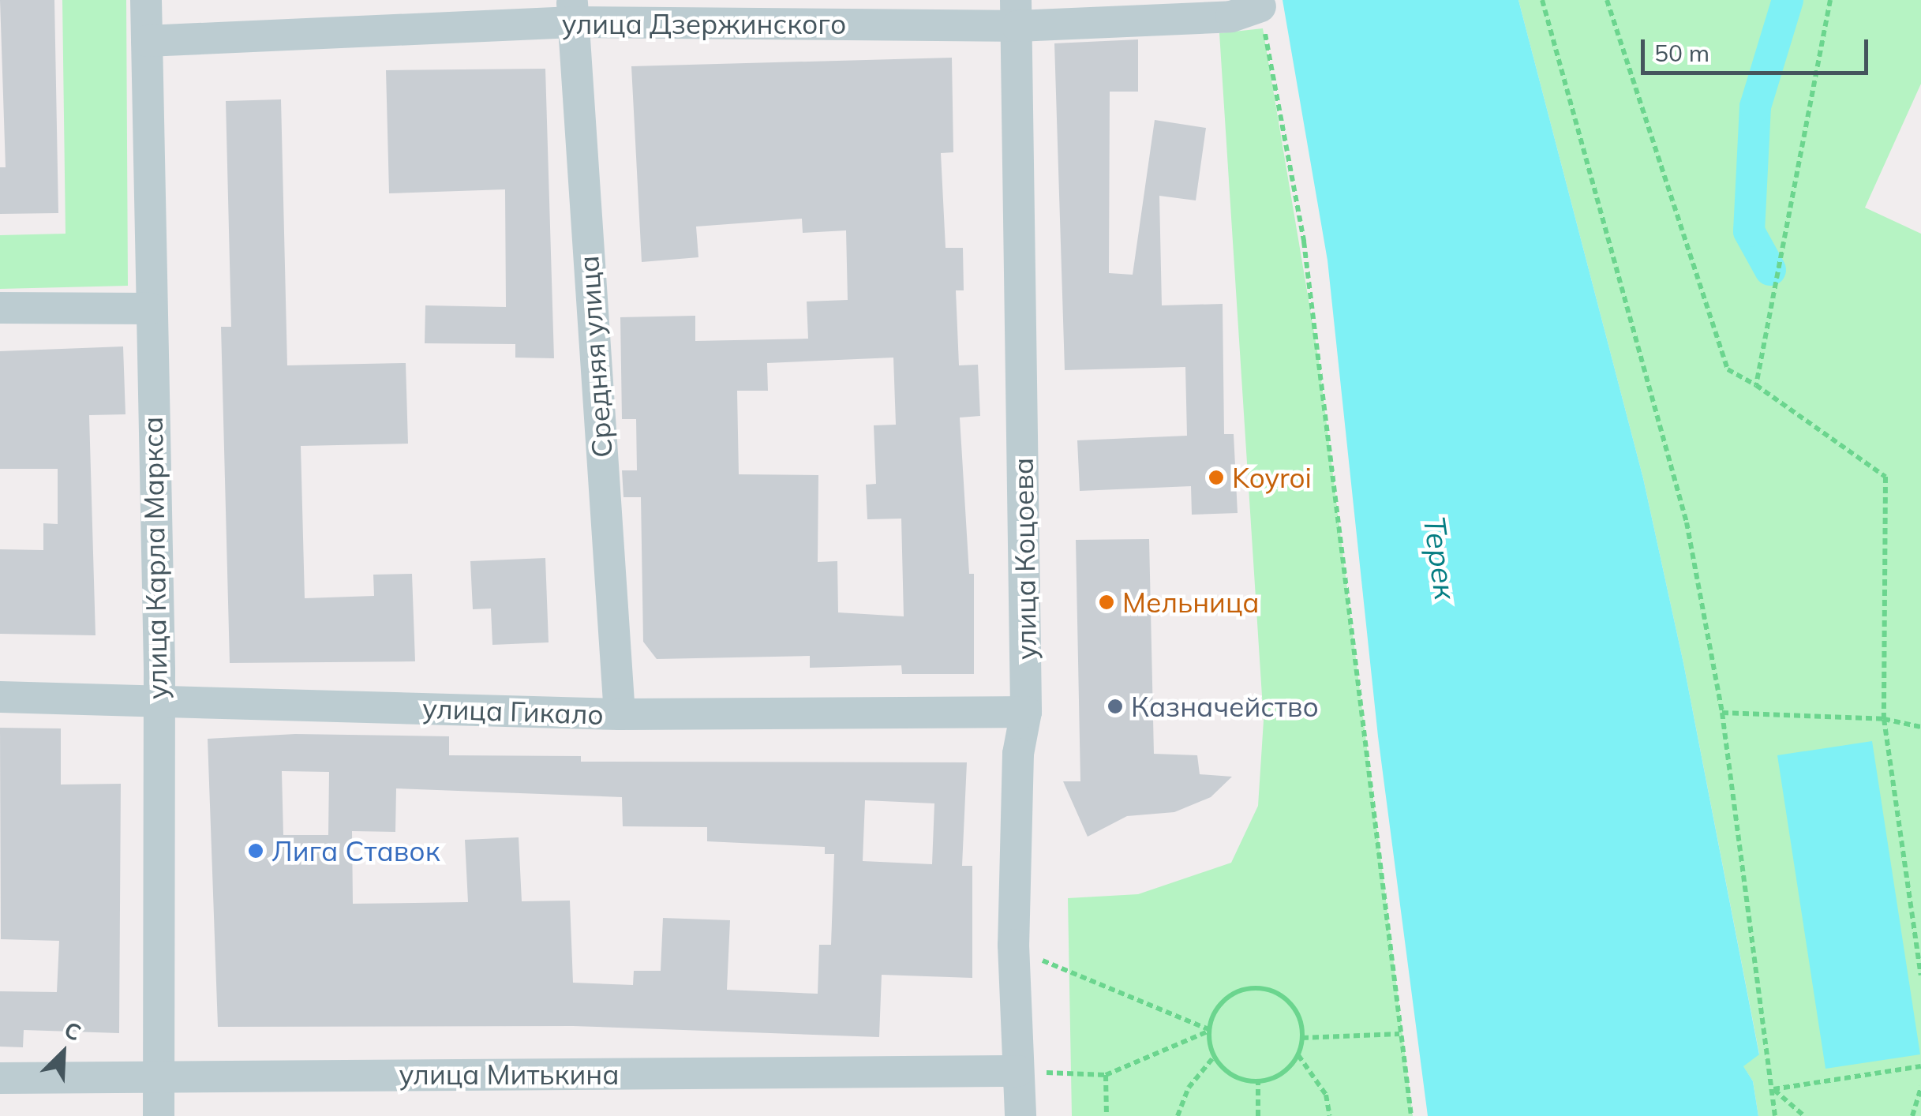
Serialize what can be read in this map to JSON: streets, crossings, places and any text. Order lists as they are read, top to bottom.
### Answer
{
  "streets": {
    "street": [
      "улица Дзержинского",
      "Средняя улица",
      "улица Карла Маркса",
      "улица Коцоева",
      "улица Гикало",
      "улица Митькина"
    ]
  },
  "crossings": [
    ["улица Дзержинского", "Средняя улица"],
    ["улица Дзержинского", "улица Карла Маркса"],
    ["улица Дзержинского", "улица Коцоева"],
    ["Средняя улица", "улица Гикало"],
    ["улица Карла Маркса", "улица Гикало"],
    ["улица Карла Маркса", "улица Митькина"],
    ["улица Коцоева", "улица Гикало"],
    ["улица Коцоева", "улица Митькина"]
  ],
  "water": ["Терек"],
  "places": [
    "Koyroi",
    "Мельница",
    "Казначейство",
    "Лига Ставок"
  ],
  "scale_bar": "50 m",
  "north": "top right"
}
